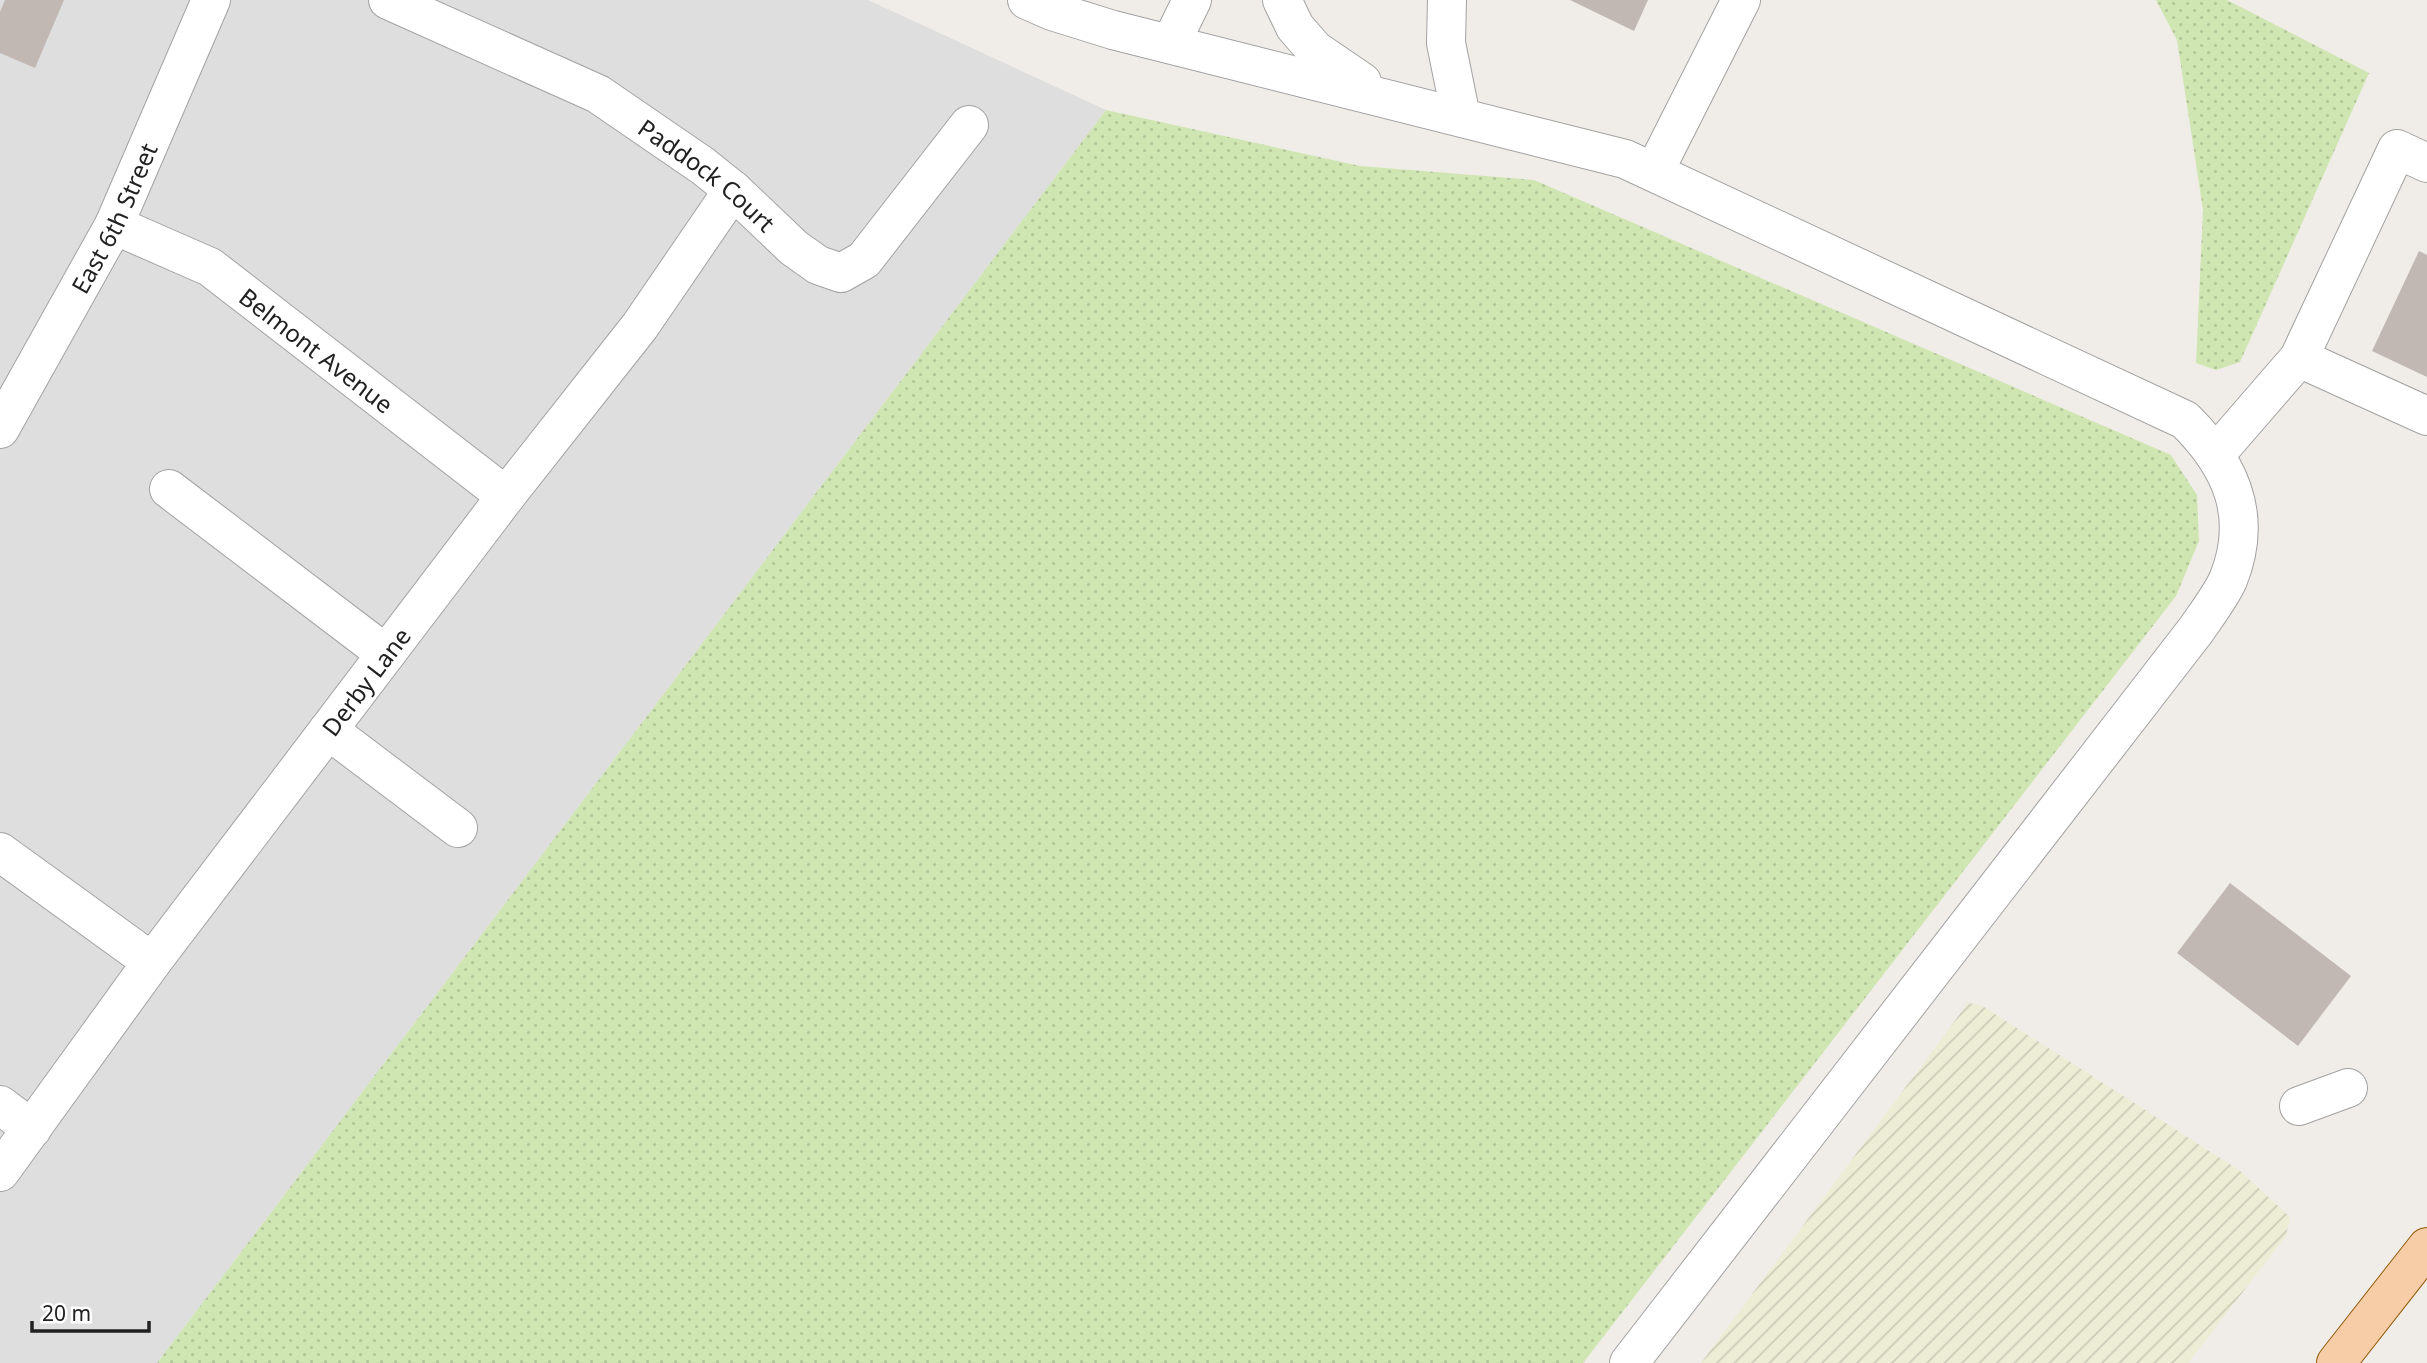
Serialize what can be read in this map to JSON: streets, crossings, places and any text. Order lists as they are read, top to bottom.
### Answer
{
  "streets": {
    "street": [
      "Paddock Court",
      "East 6th Street",
      "Belmont Avenue",
      "Derby Lane"
    ]
  },
  "crossings": [
    ["Paddock Court", "Derby Lane"],
    ["East 6th Street", "Belmont Avenue"],
    ["Belmont Avenue", "Derby Lane"]
  ],
  "scale_bar": "20 m"
}
